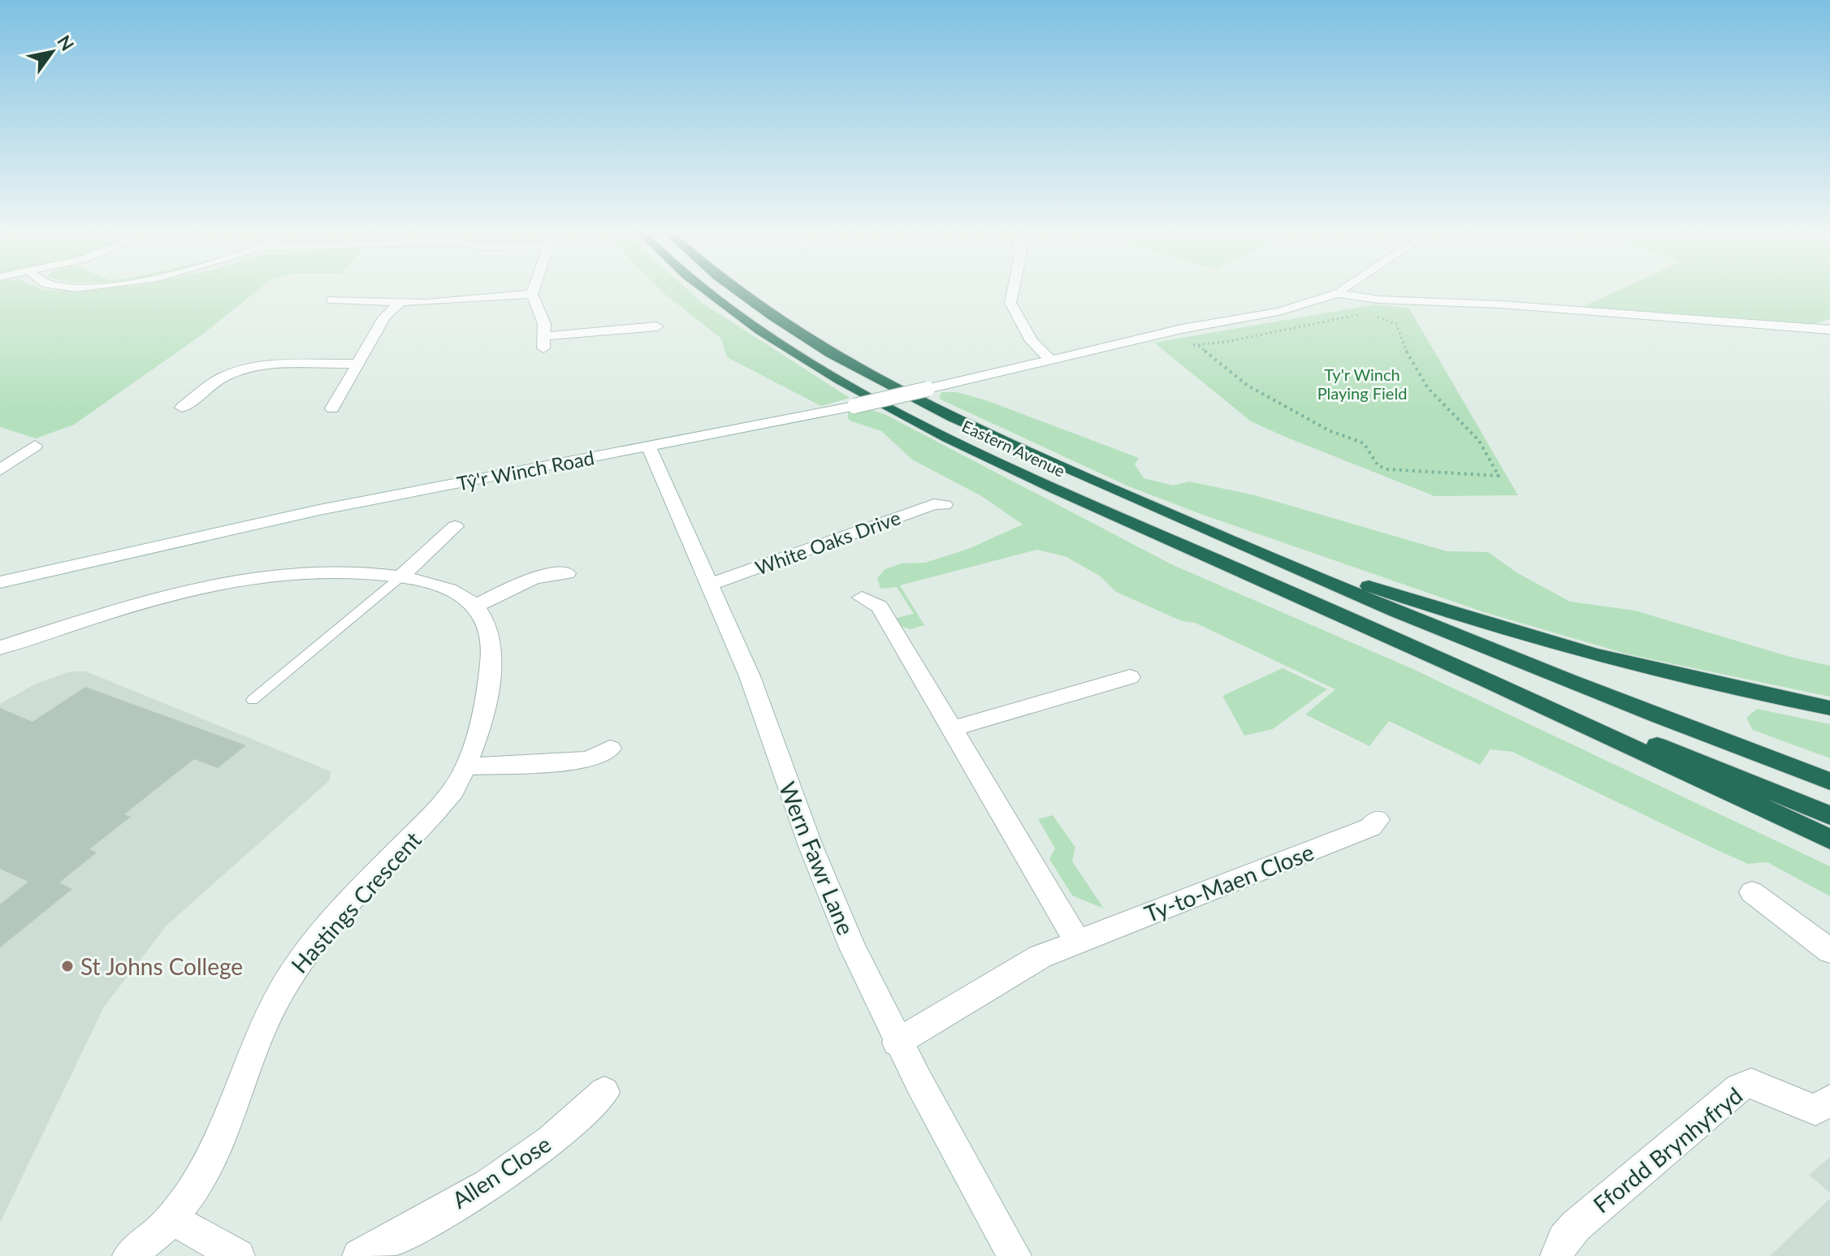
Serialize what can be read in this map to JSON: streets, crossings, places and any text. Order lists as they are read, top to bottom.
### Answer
{
  "streets": {
    "highway": ["Eastern Avenue"],
    "street": [
      "Tŷ'r Winch Road",
      "White Oaks Drive",
      "Wern Fawr Lane",
      "Ty-to-Maen Close",
      "Hastings Crescent",
      "Ffordd Brynhyfryd",
      "Allen Close"
    ]
  },
  "crossings": [
    ["Tŷ'r Winch Road", "Wern Fawr Lane"],
    ["White Oaks Drive", "Wern Fawr Lane"],
    ["Wern Fawr Lane", "Ty-to-Maen Close"]
  ],
  "parks": ["Ty'r Winch Playing Field"],
  "places": ["St Johns College"],
  "north": "top right"
}
